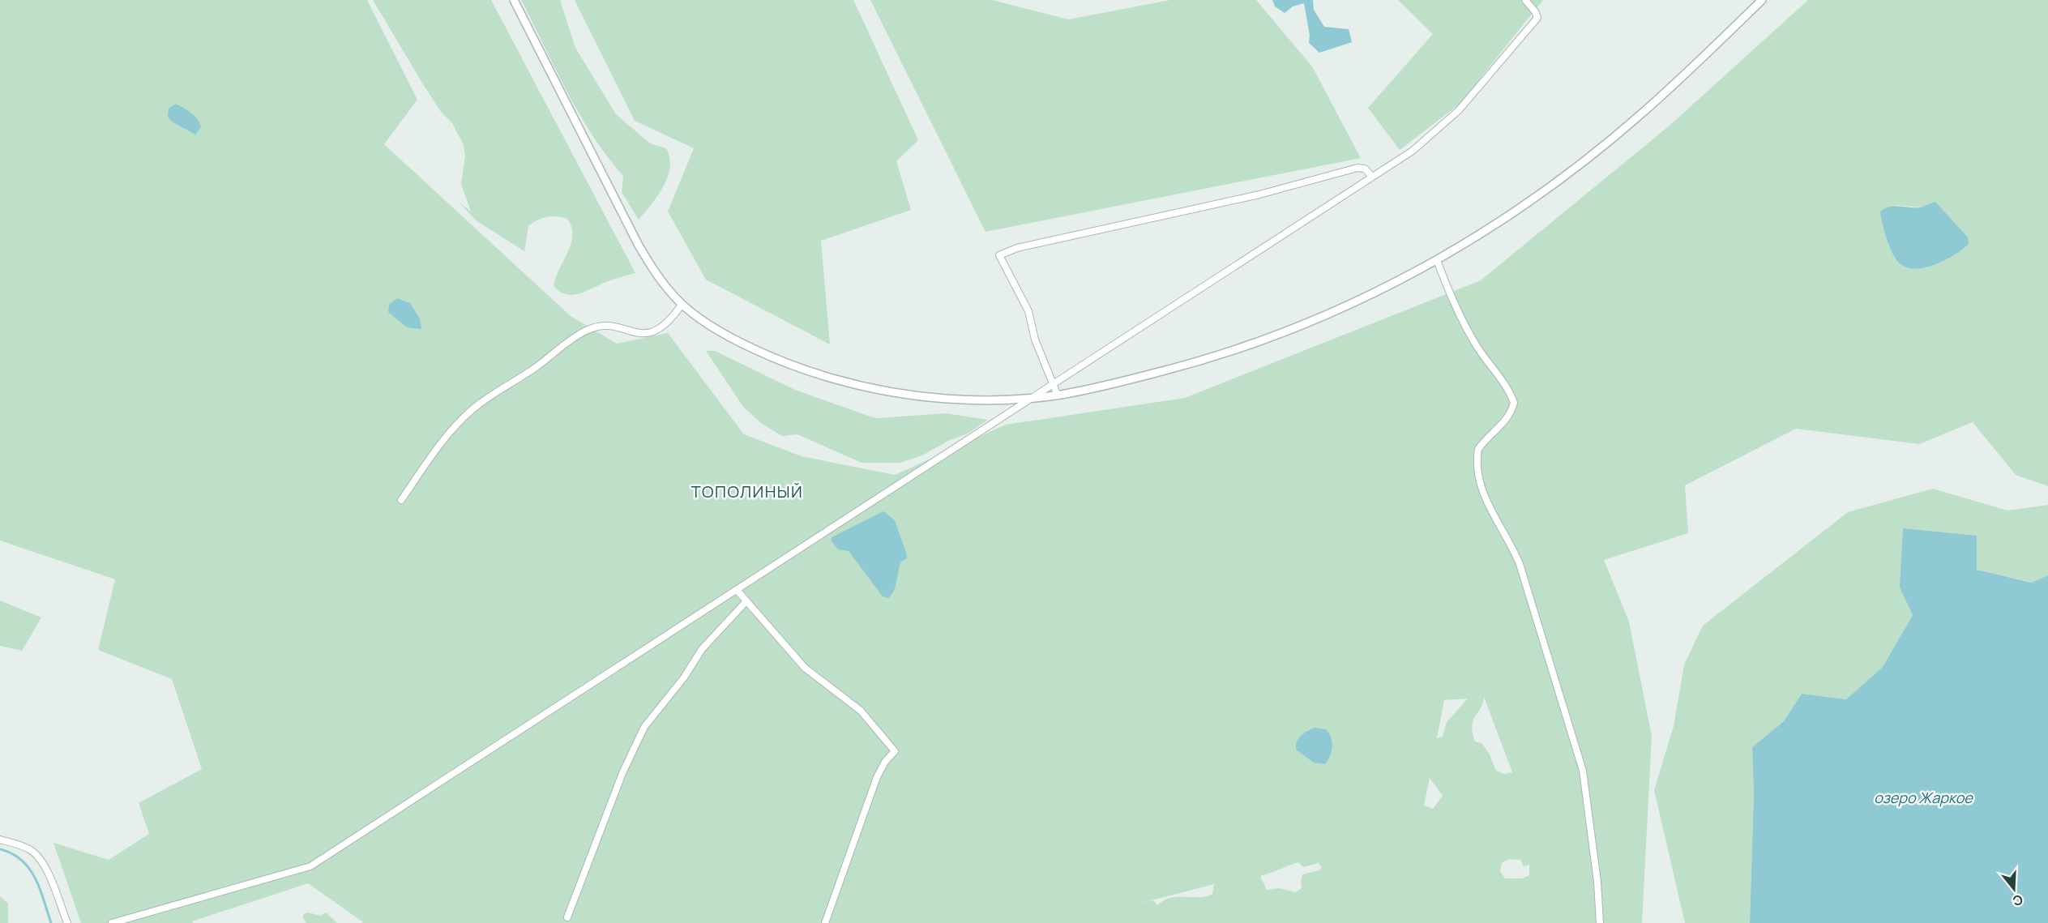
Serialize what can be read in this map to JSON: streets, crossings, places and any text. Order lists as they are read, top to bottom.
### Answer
{
  "districts": ["ТОПОЛИНЫЙ"],
  "water": ["озеро Жаркое"],
  "north": "bottom"
}
